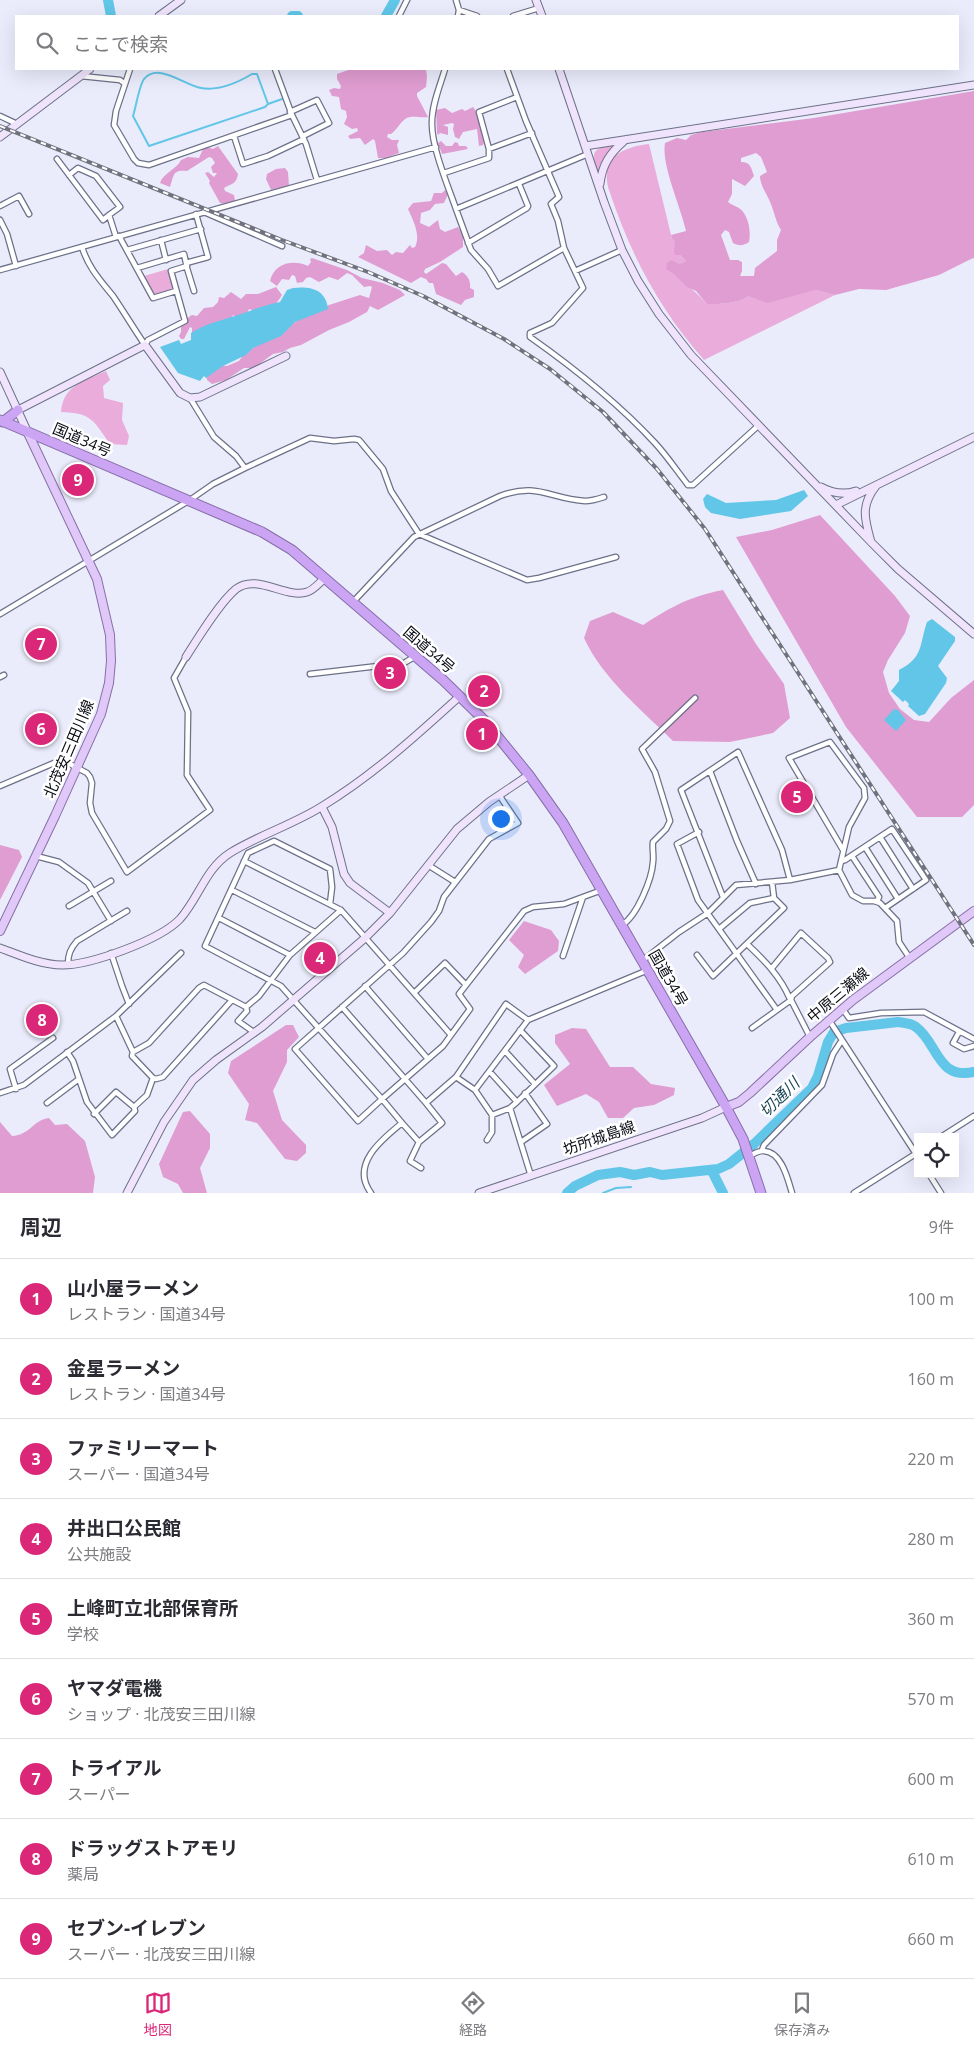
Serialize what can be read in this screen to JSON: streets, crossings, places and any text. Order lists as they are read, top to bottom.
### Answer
{
  "streets": {
    "highway": ["国道34号"],
    "main road": ["北茂安三田川線", "中原三瀬線"],
    "street": ["坊所城島線"]
  },
  "crossings": [
    ["国道34号", "北茂安三田川線"],
    ["国道34号", "中原三瀬線"],
    ["国道34号", "坊所城島線"],
    ["中原三瀬線", "坊所城島線"]
  ],
  "water": ["切通川"],
  "page": {
    "search": "ここで検索",
    "pins": [
      "9",
      "7",
      "3",
      "2",
      "6",
      "1",
      "5",
      "4",
      "8"
    ],
    "heading": ["周辺", "9件"],
    "list": [
      {
        "mark": "1",
        "name": "山小屋ラーメン",
        "note": "レストラン · 国道34号",
        "value": "100 m"
      },
      {
        "mark": "2",
        "name": "金星ラーメン",
        "note": "レストラン · 国道34号",
        "value": "160 m"
      },
      {
        "mark": "3",
        "name": "ファミリーマート",
        "note": "スーパー · 国道34号",
        "value": "220 m"
      },
      {
        "mark": "4",
        "name": "井出口公民館",
        "note": "公共施設",
        "value": "280 m"
      },
      {
        "mark": "5",
        "name": "上峰町立北部保育所",
        "note": "学校",
        "value": "360 m"
      },
      {
        "mark": "6",
        "name": "ヤマダ電機",
        "note": "ショップ · 北茂安三田川線",
        "value": "570 m"
      },
      {
        "mark": "7",
        "name": "トライアル",
        "note": "スーパー",
        "value": "600 m"
      },
      {
        "mark": "8",
        "name": "ドラッグストアモリ",
        "note": "薬局",
        "value": "610 m"
      },
      {
        "mark": "9",
        "name": "セブン-イレブン",
        "note": "スーパー · 北茂安三田川線",
        "value": "660 m"
      }
    ],
    "nav": ["地図", "経路", "保存済み"]
  }
}
